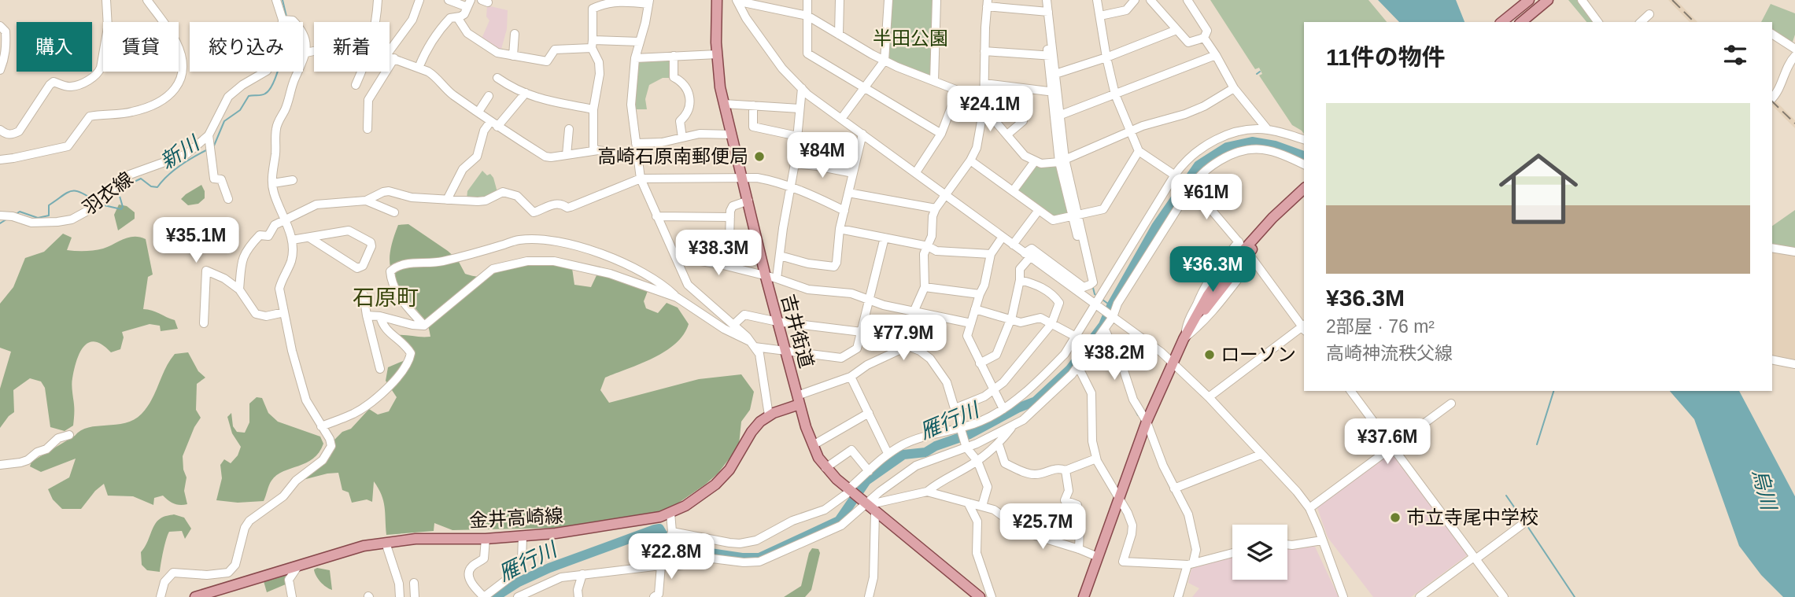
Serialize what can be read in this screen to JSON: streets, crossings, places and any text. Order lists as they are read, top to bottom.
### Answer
{
  "streets": {
    "main road": ["吉井街道", "金井高崎線"],
    "street": ["羽衣線"]
  },
  "crossings": [
    ["吉井街道", "金井高崎線"]
  ],
  "districts": ["石原町"],
  "water": ["新川", "雁行川", "烏川"],
  "parks": ["半田公園"],
  "places": ["高崎石原南郵便局", "ローソン", "市立寺尾中学校"],
  "page": {
    "chip": [
      "購入",
      "賃貸",
      "絞り込み",
      "新着"
    ],
    "heading": "11件の物件",
    "price": [
      "¥24.1M",
      "¥84M",
      "¥61M",
      "¥35.1M",
      "¥38.3M",
      "¥36.3M",
      "¥77.9M",
      "¥38.2M",
      "¥37.6M",
      "¥25.7M",
      "¥22.8M"
    ],
    "list": [
      {
        "name": "¥36.3M",
        "note": "2部屋 · 76 m² · 高崎神流秩父線"
      }
    ]
  }
}
